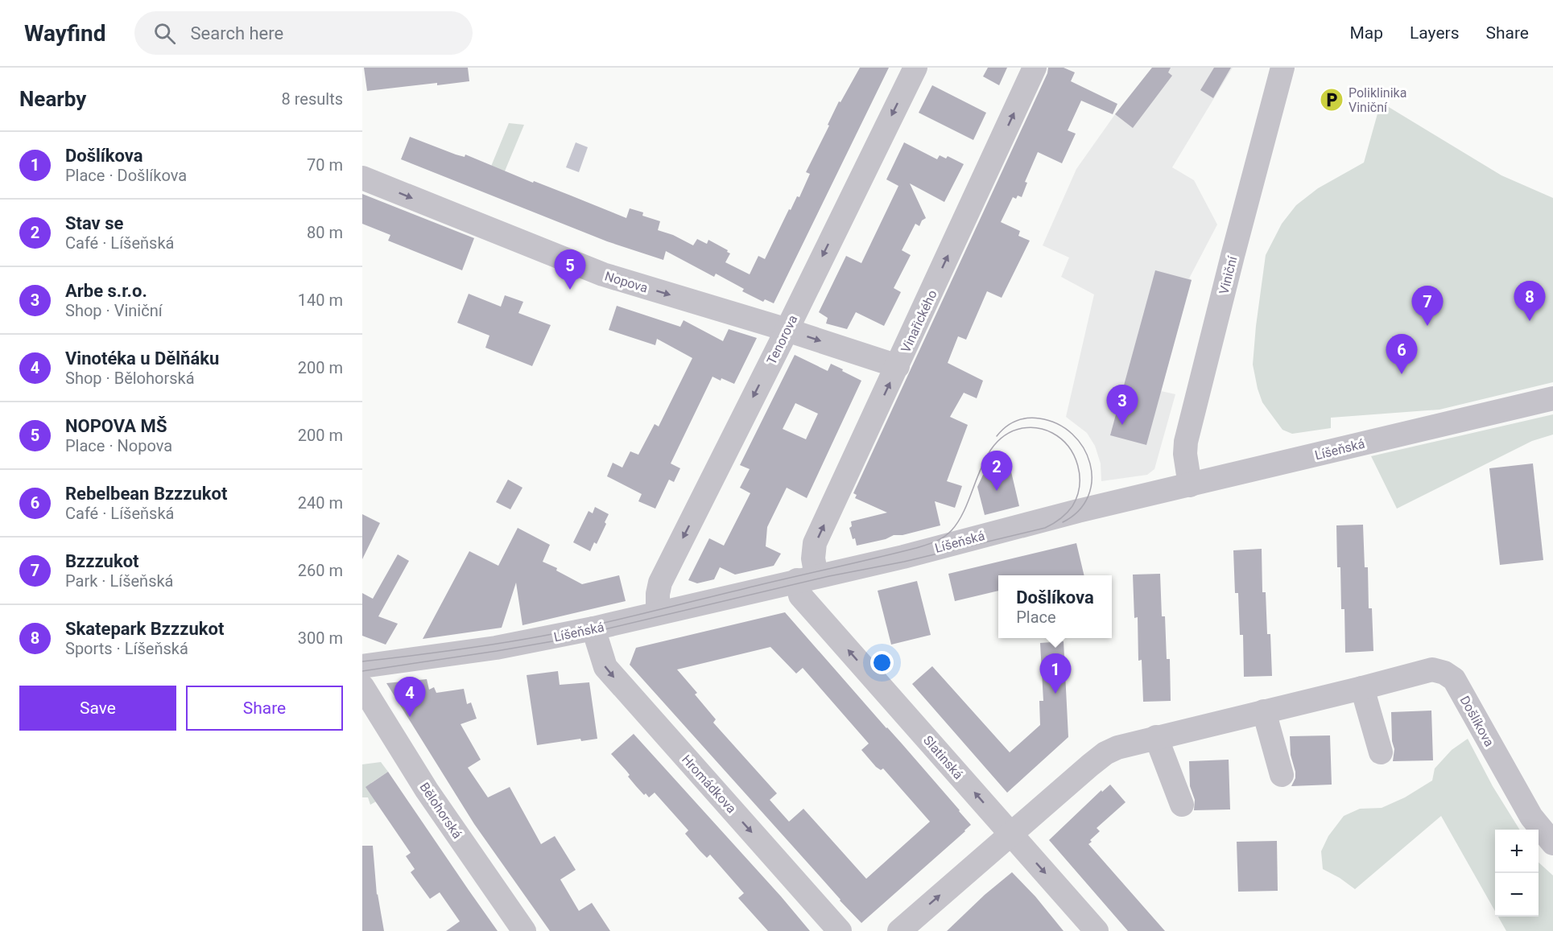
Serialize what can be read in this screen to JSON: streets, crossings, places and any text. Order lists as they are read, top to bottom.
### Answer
{
  "streets": {
    "street": [
      "Viniční",
      "Nopova",
      "Vinařického",
      "Tenorova",
      "Líšeňská",
      "Došlíkova",
      "Slatinská",
      "Hromádkova",
      "Bělohorská"
    ]
  },
  "crossings": [
    ["Viniční", "Líšeňská"],
    ["Nopova", "Vinařického"],
    ["Nopova", "Tenorova"],
    ["Vinařického", "Líšeňská"],
    ["Vinařického", "Slatinská"],
    ["Tenorova", "Líšeňská"],
    ["Líšeňská", "Slatinská"],
    ["Líšeňská", "Hromádkova"],
    ["Došlíkova", "Slatinská"]
  ],
  "one_way": [
    "Nopova",
    "Vinařického",
    "Tenorova",
    "Hromádkova"
  ],
  "places": {
    "parking": ["Poliklinika Viniční"]
  },
  "page": {
    "header": "Wayfind",
    "search": "Search here",
    "nav": ["Map", "Layers", "Share"],
    "heading": ["Nearby", "8 results"],
    "list": [
      {
        "mark": "1",
        "name": "Došlíkova",
        "note": "Place · Došlíkova",
        "value": "70 m"
      },
      {
        "mark": "2",
        "name": "Stav se",
        "note": "Café · Líšeňská",
        "value": "80 m"
      },
      {
        "mark": "3",
        "name": "Arbe s.r.o.",
        "note": "Shop · Viniční",
        "value": "140 m"
      },
      {
        "mark": "4",
        "name": "Vinotéka u Dělňáku",
        "note": "Shop · Bělohorská",
        "value": "200 m"
      },
      {
        "mark": "5",
        "name": "NOPOVA MŠ",
        "note": "Place · Nopova",
        "value": "200 m"
      },
      {
        "mark": "6",
        "name": "Rebelbean Bzzzukot",
        "note": "Café · Líšeňská",
        "value": "240 m"
      },
      {
        "mark": "7",
        "name": "Bzzzukot",
        "note": "Park · Líšeňská",
        "value": "260 m"
      },
      {
        "mark": "8",
        "name": "Skatepark Bzzzukot",
        "note": "Sports · Líšeňská",
        "value": "300 m"
      }
    ],
    "pins": [
      "5",
      "8",
      "7",
      "6",
      "3",
      "2",
      "1",
      "4"
    ],
    "popup": ["Došlíkova", "Place"],
    "buttons": ["Save", "Share"],
    "map_buttons": ["+", "−"]
  }
}
